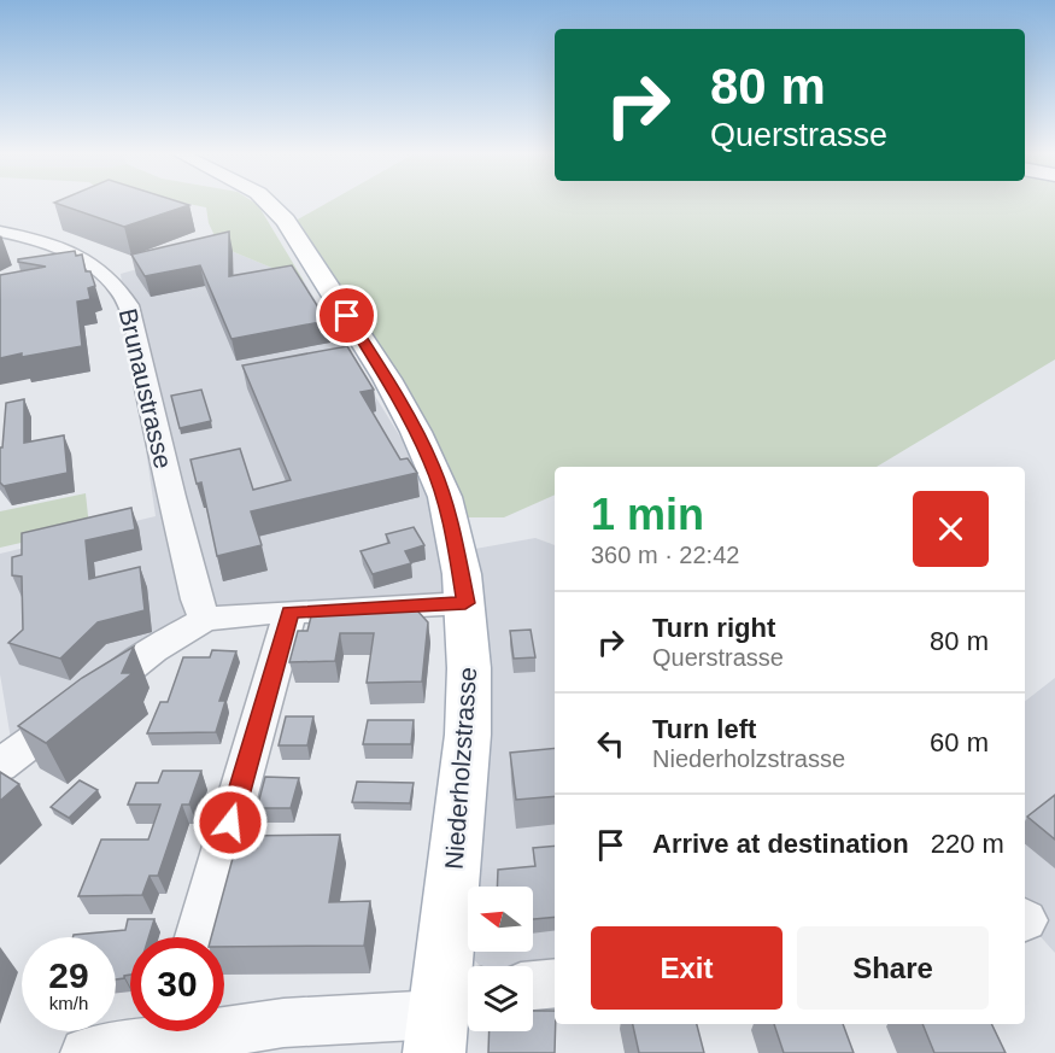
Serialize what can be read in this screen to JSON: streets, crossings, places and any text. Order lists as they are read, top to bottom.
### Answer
{
  "streets": {
    "main road": ["Niederholzstrasse"],
    "street": ["Brunaustrasse"]
  },
  "north": "left",
  "page": {
    "turn": ["80 m", "Querstrasse"],
    "heading": ["1 min", "360 m · 22:42"],
    "list": [
      {
        "name": "Turn right",
        "note": "Querstrasse",
        "value": "80 m"
      },
      {
        "name": "Turn left",
        "note": "Niederholzstrasse",
        "value": "60 m"
      },
      {
        "name": "Arrive at destination",
        "value": "220 m"
      }
    ],
    "buttons": ["Exit", "Share"],
    "speed": "29 km/h",
    "limit": "30"
  }
}
